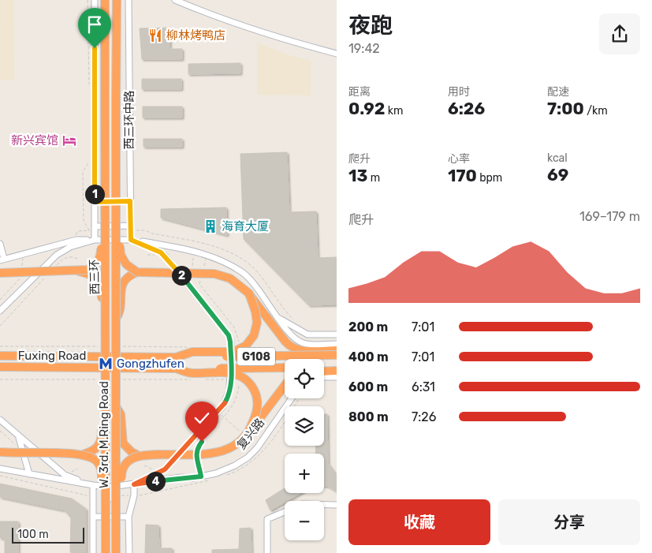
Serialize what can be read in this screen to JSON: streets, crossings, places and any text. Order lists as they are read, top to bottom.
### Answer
{
  "streets": {
    "highway": [
      "西三环",
      "Fuxing Road",
      "G108",
      "W. 3rd. M.Ring Road"
    ],
    "street": ["西三环中路", "复兴路"]
  },
  "crossings": [
    ["西三环", "复兴路"],
    ["西三环", "W. 3rd. M.Ring Road"],
    ["Fuxing Road", "G108"],
    ["复兴路", "W. 3rd. M.Ring Road"]
  ],
  "places": {
    "restaurant": ["柳林烤鸭店"],
    "hotel": ["新兴宾馆"],
    "building": ["海育大厦"],
    "metro station": ["Gongzhufen"]
  },
  "scale_bar": "100 m",
  "page": {
    "heading": ["夜跑", "19:42"],
    "stats": [
      ["距离", "0.92 km"],
      ["用时", "6:26"],
      ["配速", "7:00 /km"],
      ["爬升", "13 m"],
      ["心率", "170 bpm"],
      ["kcal", "69"]
    ],
    "pins": ["1", "2", "4"],
    "chart": ["爬升", "169–179 m"],
    "list": [
      {
        "name": "200 m",
        "note": "7:01"
      },
      {
        "name": "400 m",
        "note": "7:01"
      },
      {
        "name": "600 m",
        "note": "6:31"
      },
      {
        "name": "800 m",
        "note": "7:26"
      }
    ],
    "map_buttons": ["+", "−"],
    "buttons": ["收藏", "分享"],
    "scale": "100 m"
  }
}
